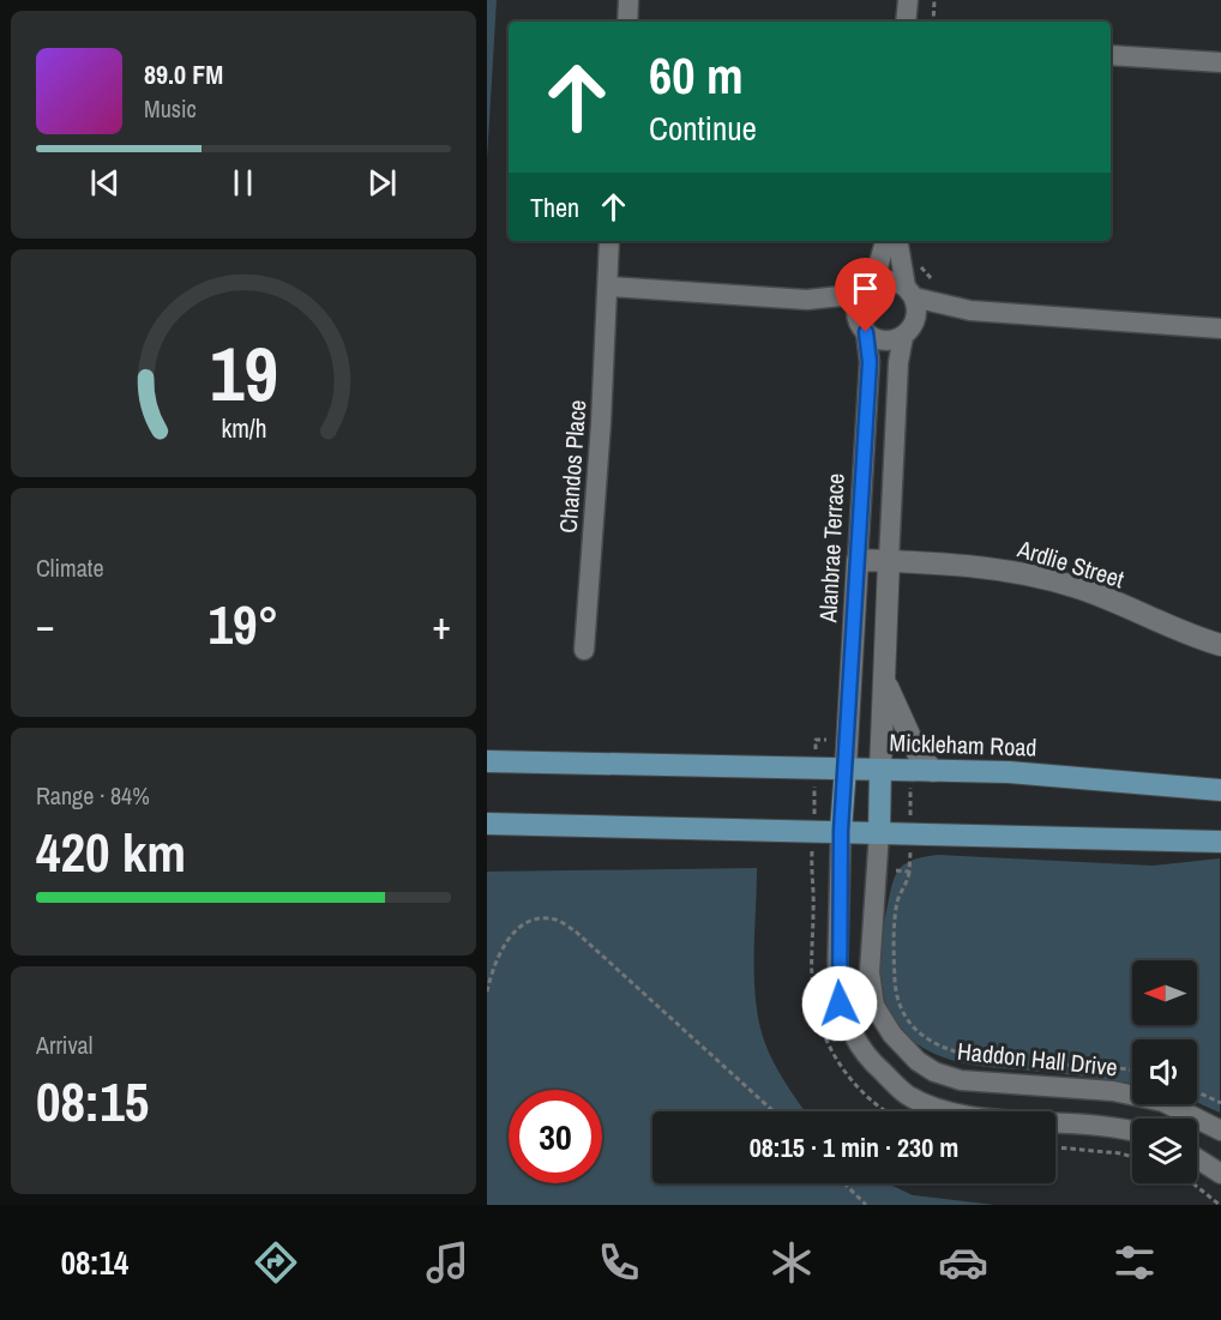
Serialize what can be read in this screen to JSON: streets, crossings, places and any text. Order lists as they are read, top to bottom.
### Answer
{
  "streets": {
    "main road": ["Mickleham Road"],
    "street": [
      "Chandos Place",
      "Alanbrae Terrace",
      "Ardlie Street",
      "Haddon Hall Drive"
    ]
  },
  "crossings": [
    ["Alanbrae Terrace", "Ardlie Street"],
    ["Alanbrae Terrace", "Mickleham Road"]
  ],
  "north": "left",
  "page": {
    "turn": ["60 m", "Continue"],
    "song": ["89.0 FM", "Music"],
    "then": "Then",
    "tile": [
      "Climate",
      ["Range · 84%", "420 km"],
      ["Arrival", "08:15"]
    ],
    "heat": ["−", "19°", "+"],
    "limit": "30",
    "trip": "08:15 · 1 min · 230 m",
    "tabs": "08:14",
    "gauge": ["19", "km/h"]
  }
}
